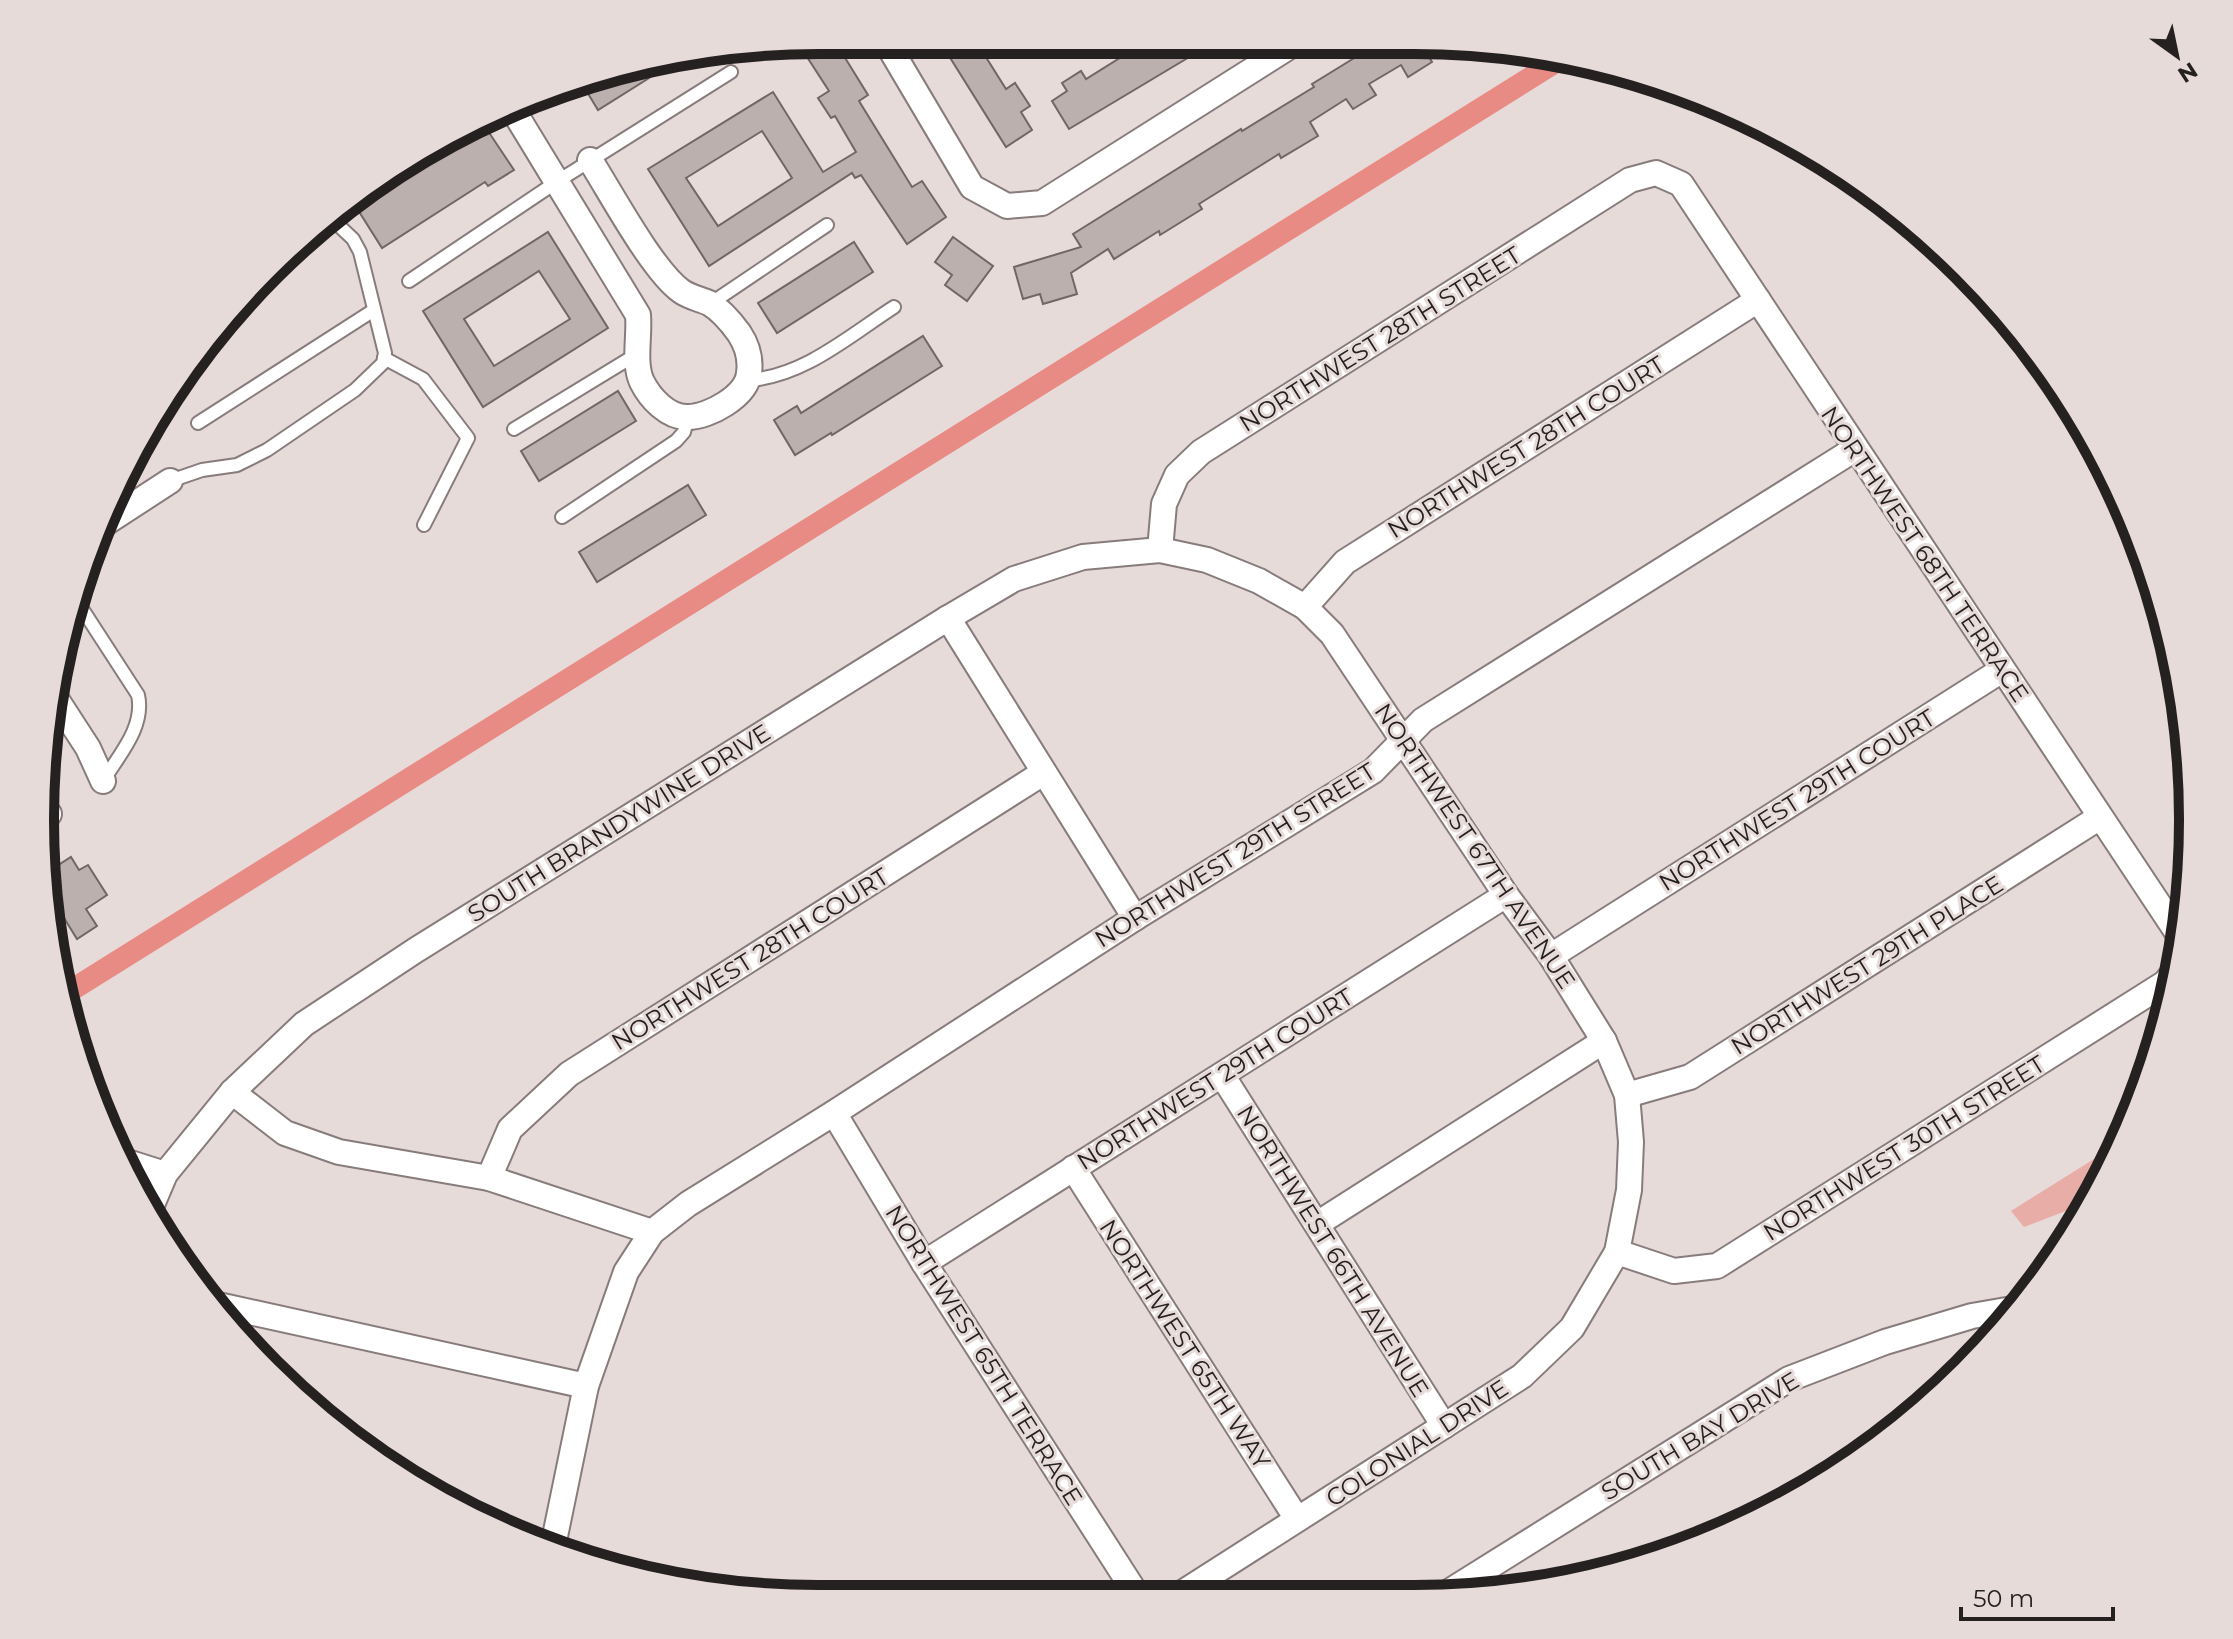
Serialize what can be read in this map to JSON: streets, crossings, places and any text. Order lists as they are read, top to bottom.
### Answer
{
  "streets": {
    "street": [
      "NORTHWEST 28TH STREET",
      "NORTHWEST 28TH COURT",
      "NORTHWEST 68TH TERRACE",
      "NORTHWEST 29TH COURT",
      "SOUTH BRANDYWINE DRIVE",
      "NORTHWEST 67TH AVENUE",
      "NORTHWEST 29TH STREET",
      "NORTHWEST 29TH PLACE",
      "NORTHWEST 30TH STREET",
      "NORTHWEST 66TH AVENUE",
      "NORTHWEST 65TH WAY",
      "NORTHWEST 65TH TERRACE",
      "SOUTH BAY DRIVE",
      "COLONIAL DRIVE"
    ]
  },
  "crossings": [
    ["NORTHWEST 28TH STREET", "NORTHWEST 68TH TERRACE"],
    ["NORTHWEST 28TH STREET", "SOUTH BRANDYWINE DRIVE"],
    ["NORTHWEST 28TH STREET", "NORTHWEST 67TH AVENUE"],
    ["NORTHWEST 28TH COURT", "NORTHWEST 68TH TERRACE"],
    ["NORTHWEST 28TH COURT", "NORTHWEST 67TH AVENUE"],
    ["NORTHWEST 68TH TERRACE", "NORTHWEST 29TH COURT"],
    ["NORTHWEST 68TH TERRACE", "NORTHWEST 29TH STREET"],
    ["NORTHWEST 68TH TERRACE", "NORTHWEST 29TH PLACE"],
    ["NORTHWEST 29TH COURT", "NORTHWEST 67TH AVENUE"],
    ["NORTHWEST 29TH COURT", "NORTHWEST 66TH AVENUE"],
    ["NORTHWEST 29TH COURT", "NORTHWEST 65TH WAY"],
    ["NORTHWEST 29TH COURT", "NORTHWEST 65TH TERRACE"],
    ["SOUTH BRANDYWINE DRIVE", "NORTHWEST 67TH AVENUE"],
    ["NORTHWEST 67TH AVENUE", "NORTHWEST 29TH STREET"],
    ["NORTHWEST 67TH AVENUE", "NORTHWEST 29TH PLACE"],
    ["NORTHWEST 67TH AVENUE", "NORTHWEST 30TH STREET"],
    ["NORTHWEST 67TH AVENUE", "COLONIAL DRIVE"],
    ["NORTHWEST 29TH STREET", "NORTHWEST 65TH TERRACE"],
    ["NORTHWEST 30TH STREET", "COLONIAL DRIVE"],
    ["NORTHWEST 66TH AVENUE", "COLONIAL DRIVE"],
    ["NORTHWEST 65TH WAY", "COLONIAL DRIVE"]
  ],
  "scale_bar": "50 m",
  "north": "bottom right"
}
